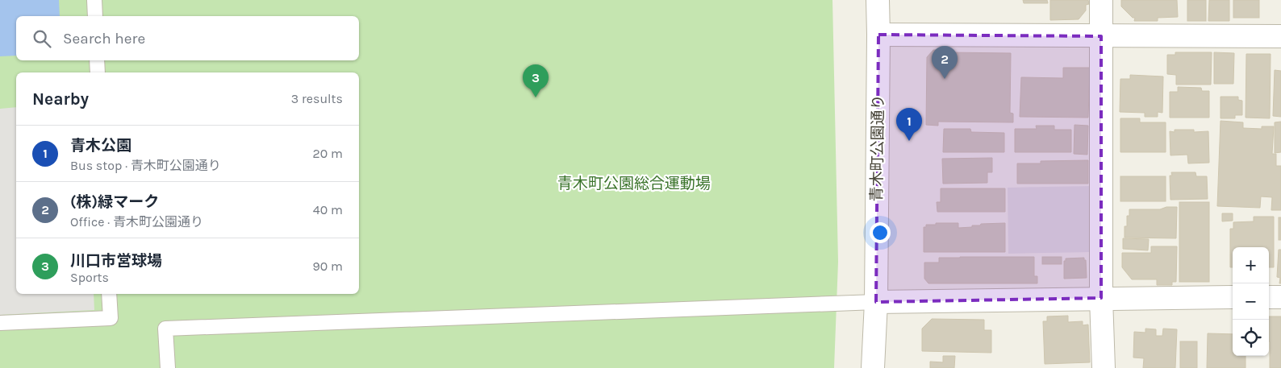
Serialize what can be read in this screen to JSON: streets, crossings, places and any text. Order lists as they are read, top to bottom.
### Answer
{
  "streets": {
    "street": ["青木町公園通り"]
  },
  "parks": ["青木町公園総合運動場"],
  "page": {
    "search": "Search here",
    "pins": ["2", "3", "1"],
    "heading": ["Nearby", "3 results"],
    "list": [
      {
        "mark": "1",
        "name": "青木公園",
        "note": "Bus stop · 青木町公園通り",
        "value": "20 m"
      },
      {
        "mark": "2",
        "name": "(株)緑マーク",
        "note": "Office · 青木町公園通り",
        "value": "40 m"
      },
      {
        "mark": "3",
        "name": "川口市営球場",
        "note": "Sports",
        "value": "90 m"
      }
    ],
    "map_buttons": ["+", "−"]
  }
}
